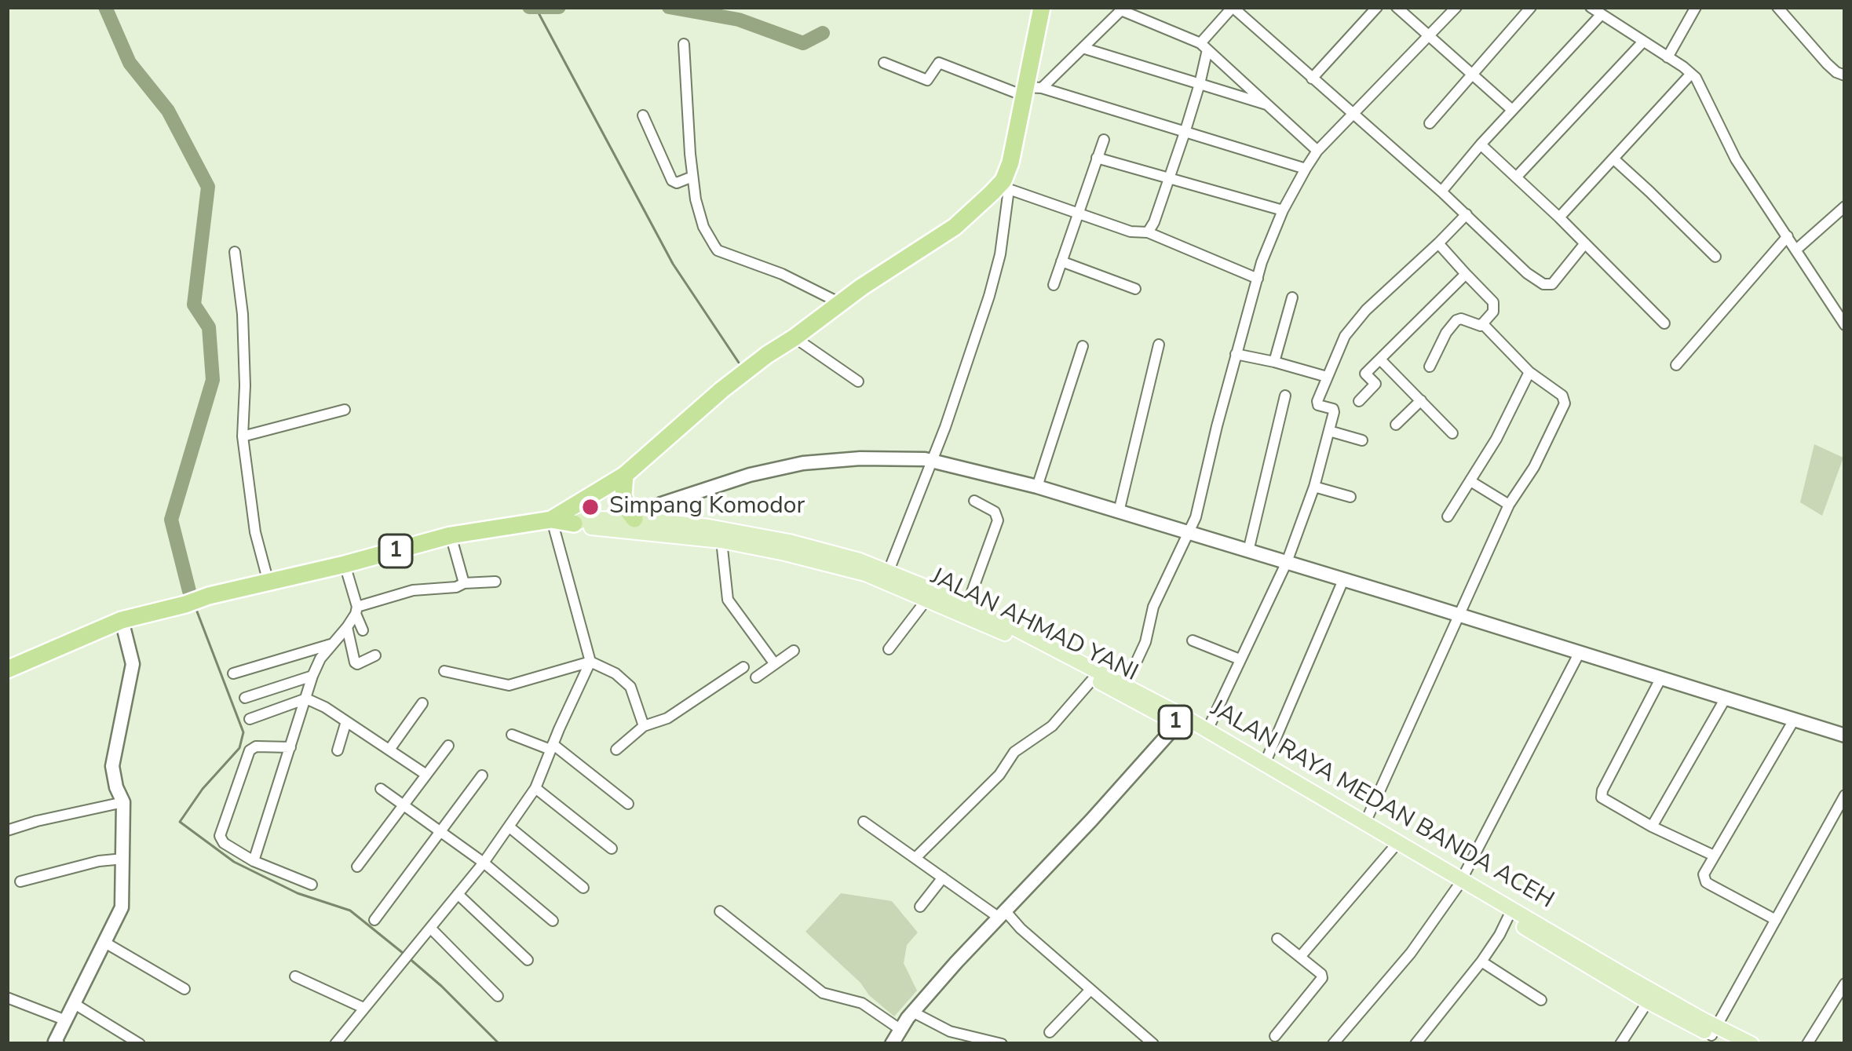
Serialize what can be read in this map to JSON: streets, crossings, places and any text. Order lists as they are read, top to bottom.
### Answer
{
  "streets": {
    "highway": ["1", "JALAN RAYA MEDAN BANDA ACEH"],
    "main road": ["JALAN AHMAD YANI"]
  },
  "crossings": [
    ["JALAN AHMAD YANI", "JALAN RAYA MEDAN BANDA ACEH"]
  ],
  "places": ["Simpang Komodor"]
}
